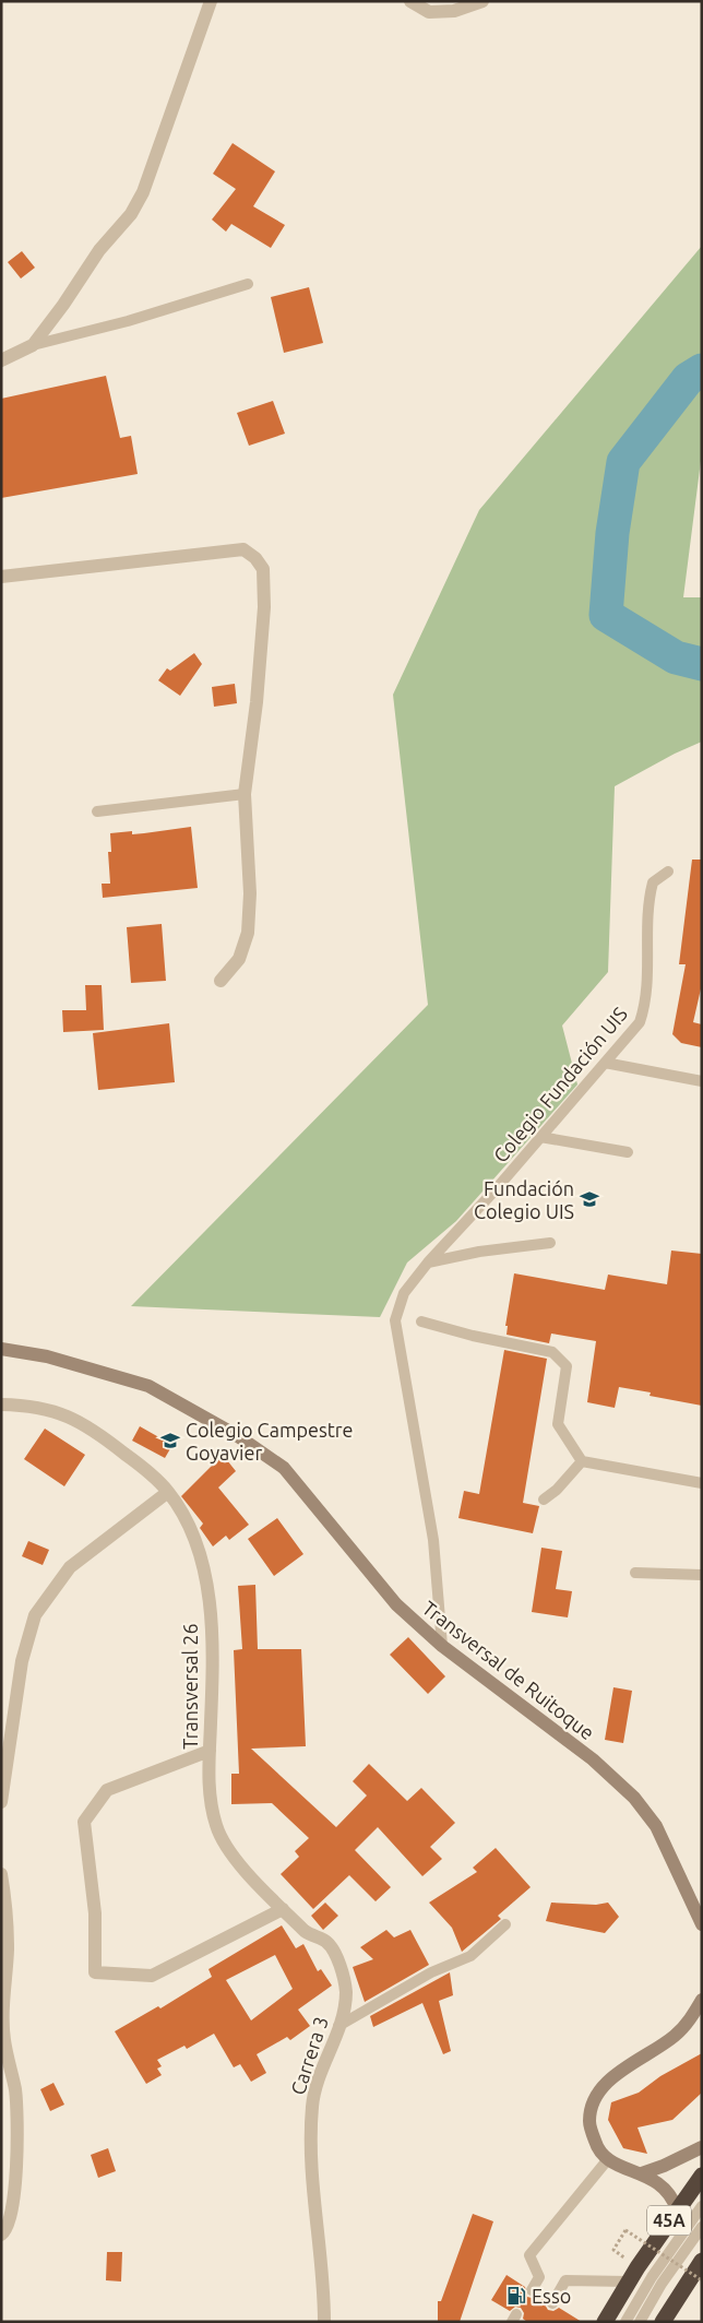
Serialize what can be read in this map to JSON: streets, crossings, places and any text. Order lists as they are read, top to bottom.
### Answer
{
  "streets": {
    "highway": ["45A"],
    "street": ["Transversal de Ruitoque", "Transversal 26", "Carrera 3"],
    "lane": ["Colegio Fundación UIS"]
  },
  "crossings": [
    ["Colegio Fundación UIS", "Transversal de Ruitoque"],
    ["Transversal 26", "Carrera 3"]
  ],
  "places": {
    "school or university": ["Fundación Colegio UIS", "Colegio Campestre Goyavier"],
    "fuel station": ["Esso"]
  }
}
